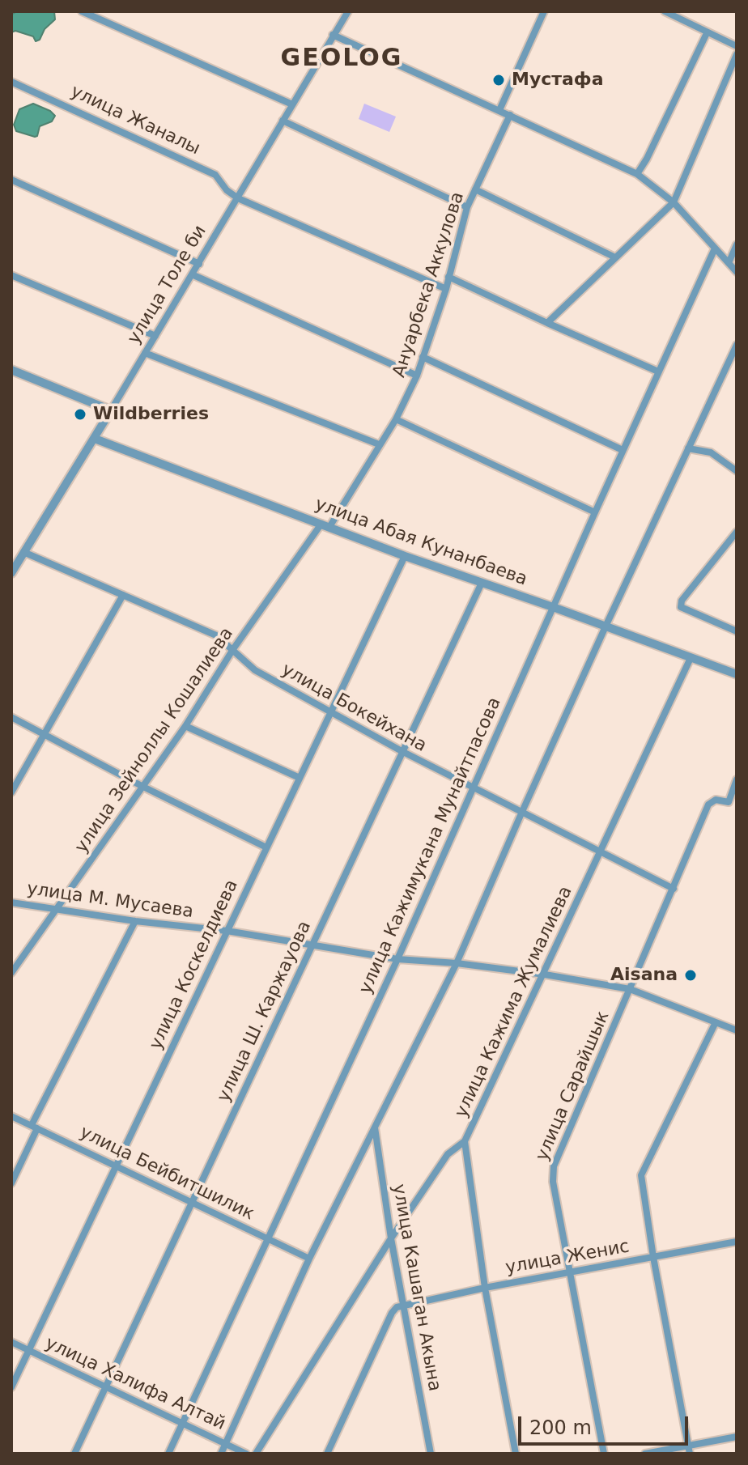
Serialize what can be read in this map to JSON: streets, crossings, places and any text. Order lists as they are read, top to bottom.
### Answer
{
  "streets": {
    "street": [
      "улица Жаналы",
      "улица Толе би",
      "Ануарбека Аккулова",
      "улица Абая Кунанбаева",
      "улица Бокейхана",
      "улица Зейноллы Кошалиева",
      "улица Кажимукана Мунайтпасова",
      "улица М. Мусаева",
      "улица Коскелдиева",
      "улица Кажима Жумалиева",
      "улица Ш. Каржауова",
      "улица Сарайшык",
      "улица Бейбитшилик",
      "улица Женис",
      "улица Кашаган Акына",
      "улица Халифа Алтай"
    ]
  },
  "crossings": [
    ["улица Жаналы", "улица Толе би"],
    ["улица Толе би", "улица Абая Кунанбаева"],
    ["улица Толе би", "улица Бокейхана"],
    ["Ануарбека Аккулова", "улица Абая Кунанбаева"],
    ["Ануарбека Аккулова", "улица Зейноллы Кошалиева"],
    ["улица Абая Кунанбаева", "улица Зейноллы Кошалиева"],
    ["улица Абая Кунанбаева", "улица Кажимукана Мунайтпасова"],
    ["улица Абая Кунанбаева", "улица Коскелдиева"],
    ["улица Абая Кунанбаева", "улица Кажима Жумалиева"],
    ["улица Абая Кунанбаева", "улица Ш. Каржауова"],
    ["улица Бокейхана", "улица Зейноллы Кошалиева"],
    ["улица Бокейхана", "улица Кажимукана Мунайтпасова"],
    ["улица Бокейхана", "улица Коскелдиева"],
    ["улица Бокейхана", "улица Кажима Жумалиева"],
    ["улица Бокейхана", "улица Ш. Каржауова"],
    ["улица Бокейхана", "улица Сарайшык"],
    ["улица Зейноллы Кошалиева", "улица М. Мусаева"],
    ["улица Кажимукана Мунайтпасова", "улица М. Мусаева"],
    ["улица Кажимукана Мунайтпасова", "улица Бейбитшилик"],
    ["улица Кажимукана Мунайтпасова", "улица Халифа Алтай"],
    ["улица М. Мусаева", "улица Коскелдиева"],
    ["улица М. Мусаева", "улица Кажима Жумалиева"],
    ["улица М. Мусаева", "улица Ш. Каржауова"],
    ["улица М. Мусаева", "улица Сарайшык"],
    ["улица Коскелдиева", "улица Бейбитшилик"],
    ["улица Коскелдиева", "улица Халифа Алтай"],
    ["улица Кажима Жумалиева", "улица Женис"],
    ["улица Ш. Каржауова", "улица Бейбитшилик"],
    ["улица Ш. Каржауова", "улица Халифа Алтай"],
    ["улица Сарайшык", "улица Женис"],
    ["улица Женис", "улица Кашаган Акына"]
  ],
  "districts": ["GEOLOG"],
  "places": ["Мустафа", "Wildberries", "Aisana"],
  "scale_bar": "200 m"
}
